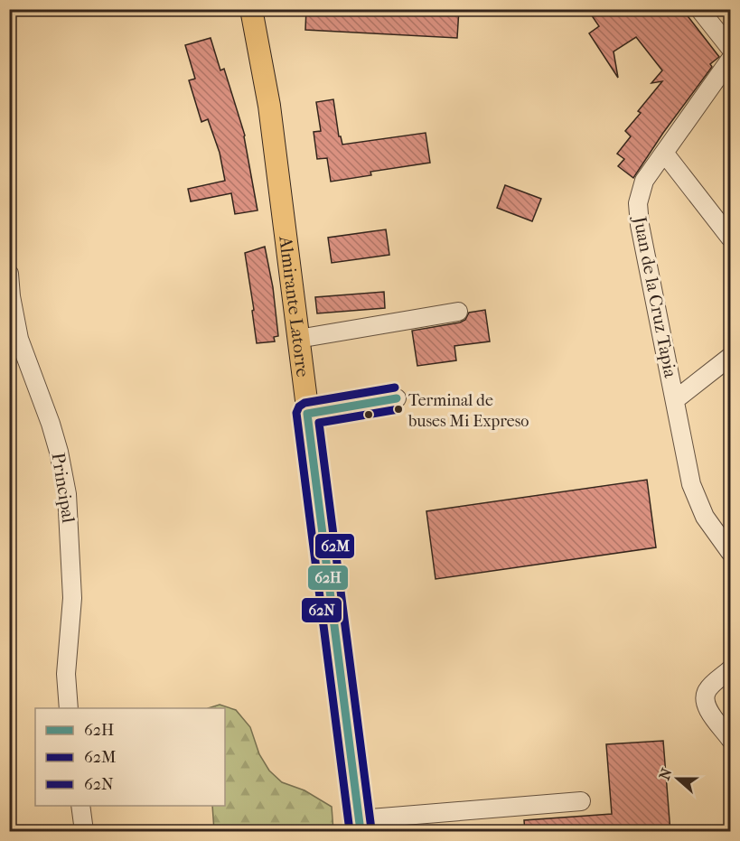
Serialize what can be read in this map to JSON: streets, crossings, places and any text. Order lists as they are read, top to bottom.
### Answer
{
  "streets": {
    "main road": ["Almirante Latorre"],
    "street": ["Juan de la Cruz Tapia", "Principal"]
  },
  "places": ["Terminal de buses Mi Expreso"],
  "lines": ["transit line 62N", "transit line 62H", "transit line 62M"],
  "legend": ["62H", "62M", "62N"],
  "north": "left"
}
